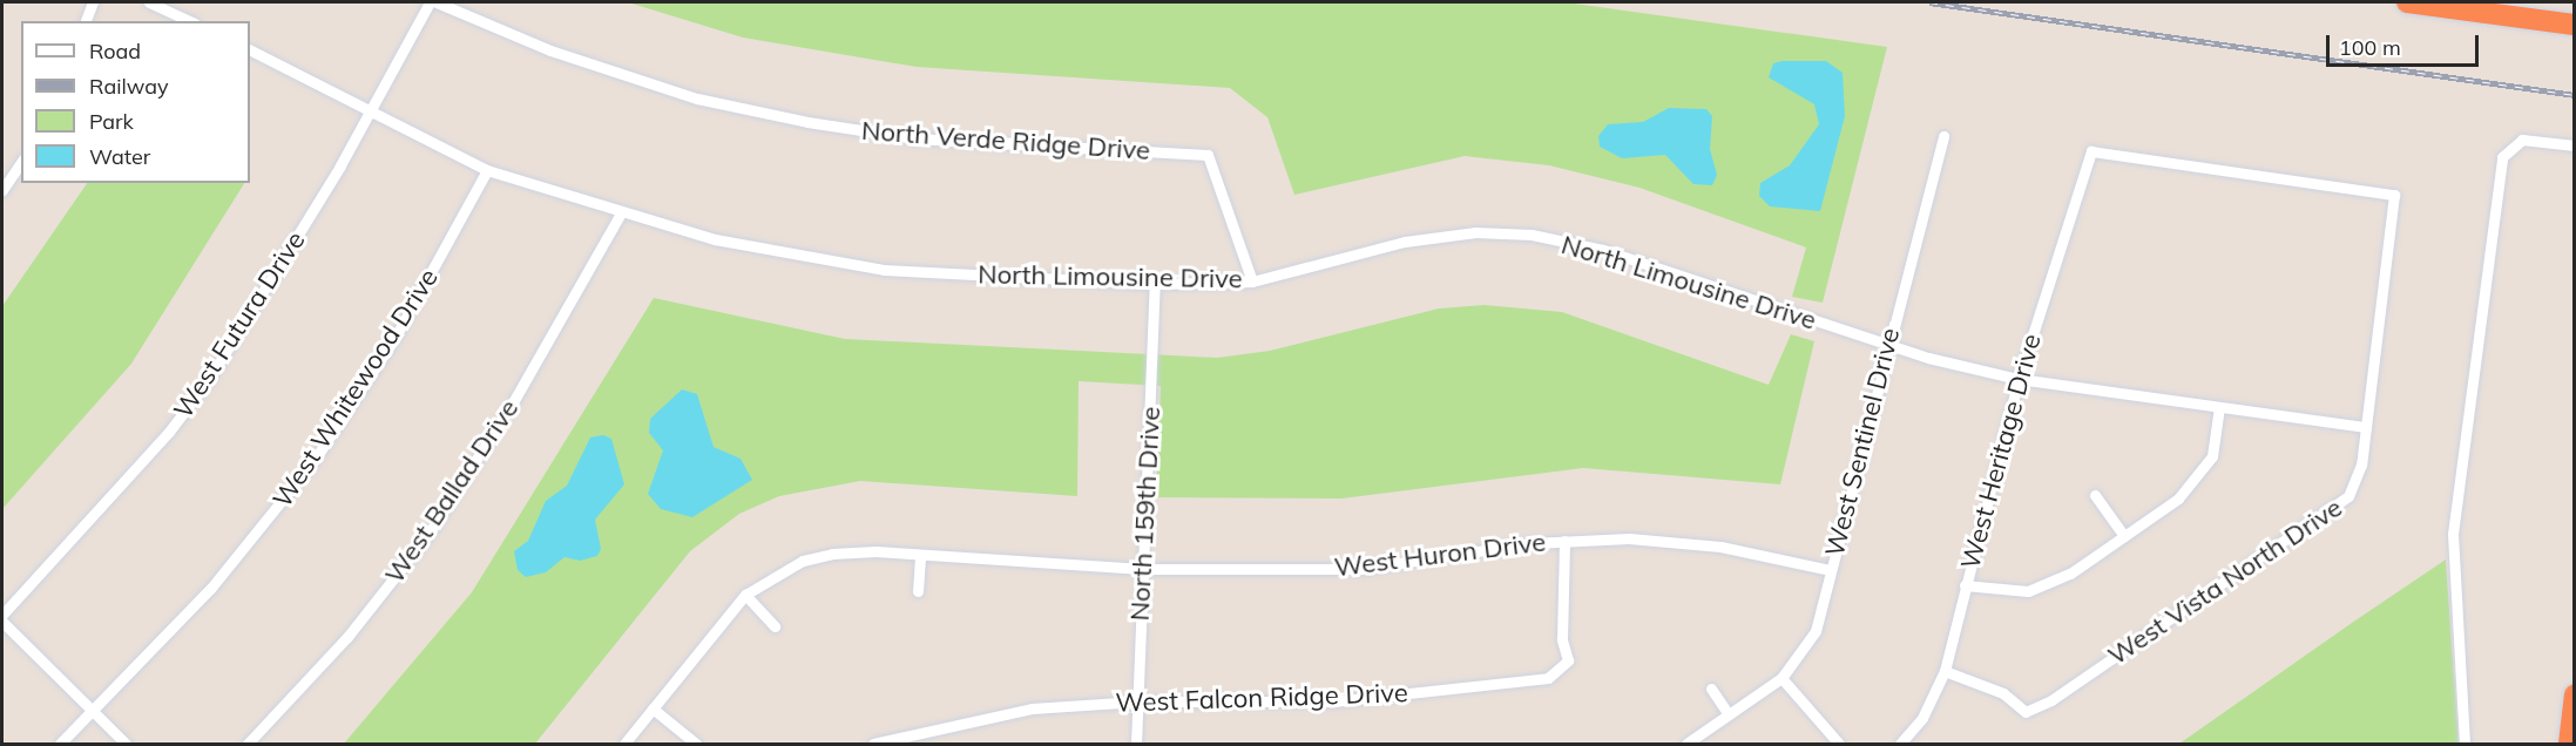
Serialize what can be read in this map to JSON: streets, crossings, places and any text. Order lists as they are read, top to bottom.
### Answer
{
  "streets": {
    "street": [
      "North Verde Ridge Drive",
      "North Limousine Drive",
      "West Futura Drive",
      "West Whitewood Drive",
      "West Sentinel Drive",
      "West Heritage Drive",
      "West Ballad Drive",
      "North 159th Drive",
      "West Huron Drive",
      "West Vista North Drive",
      "West Falcon Ridge Drive"
    ]
  },
  "crossings": [
    ["North Verde Ridge Drive", "North Limousine Drive"],
    ["North Limousine Drive", "West Futura Drive"],
    ["North Limousine Drive", "West Whitewood Drive"],
    ["North Limousine Drive", "West Sentinel Drive"],
    ["North Limousine Drive", "West Heritage Drive"],
    ["North Limousine Drive", "West Ballad Drive"],
    ["North Limousine Drive", "North 159th Drive"],
    ["North Limousine Drive", "West Vista North Drive"],
    ["West Sentinel Drive", "West Huron Drive"],
    ["West Heritage Drive", "West Vista North Drive"],
    ["North 159th Drive", "West Huron Drive"],
    ["North 159th Drive", "West Falcon Ridge Drive"],
    ["West Huron Drive", "West Falcon Ridge Drive"]
  ],
  "legend": [
    "Road",
    "Railway",
    "Park",
    "Water"
  ],
  "scale_bar": "100 m"
}
